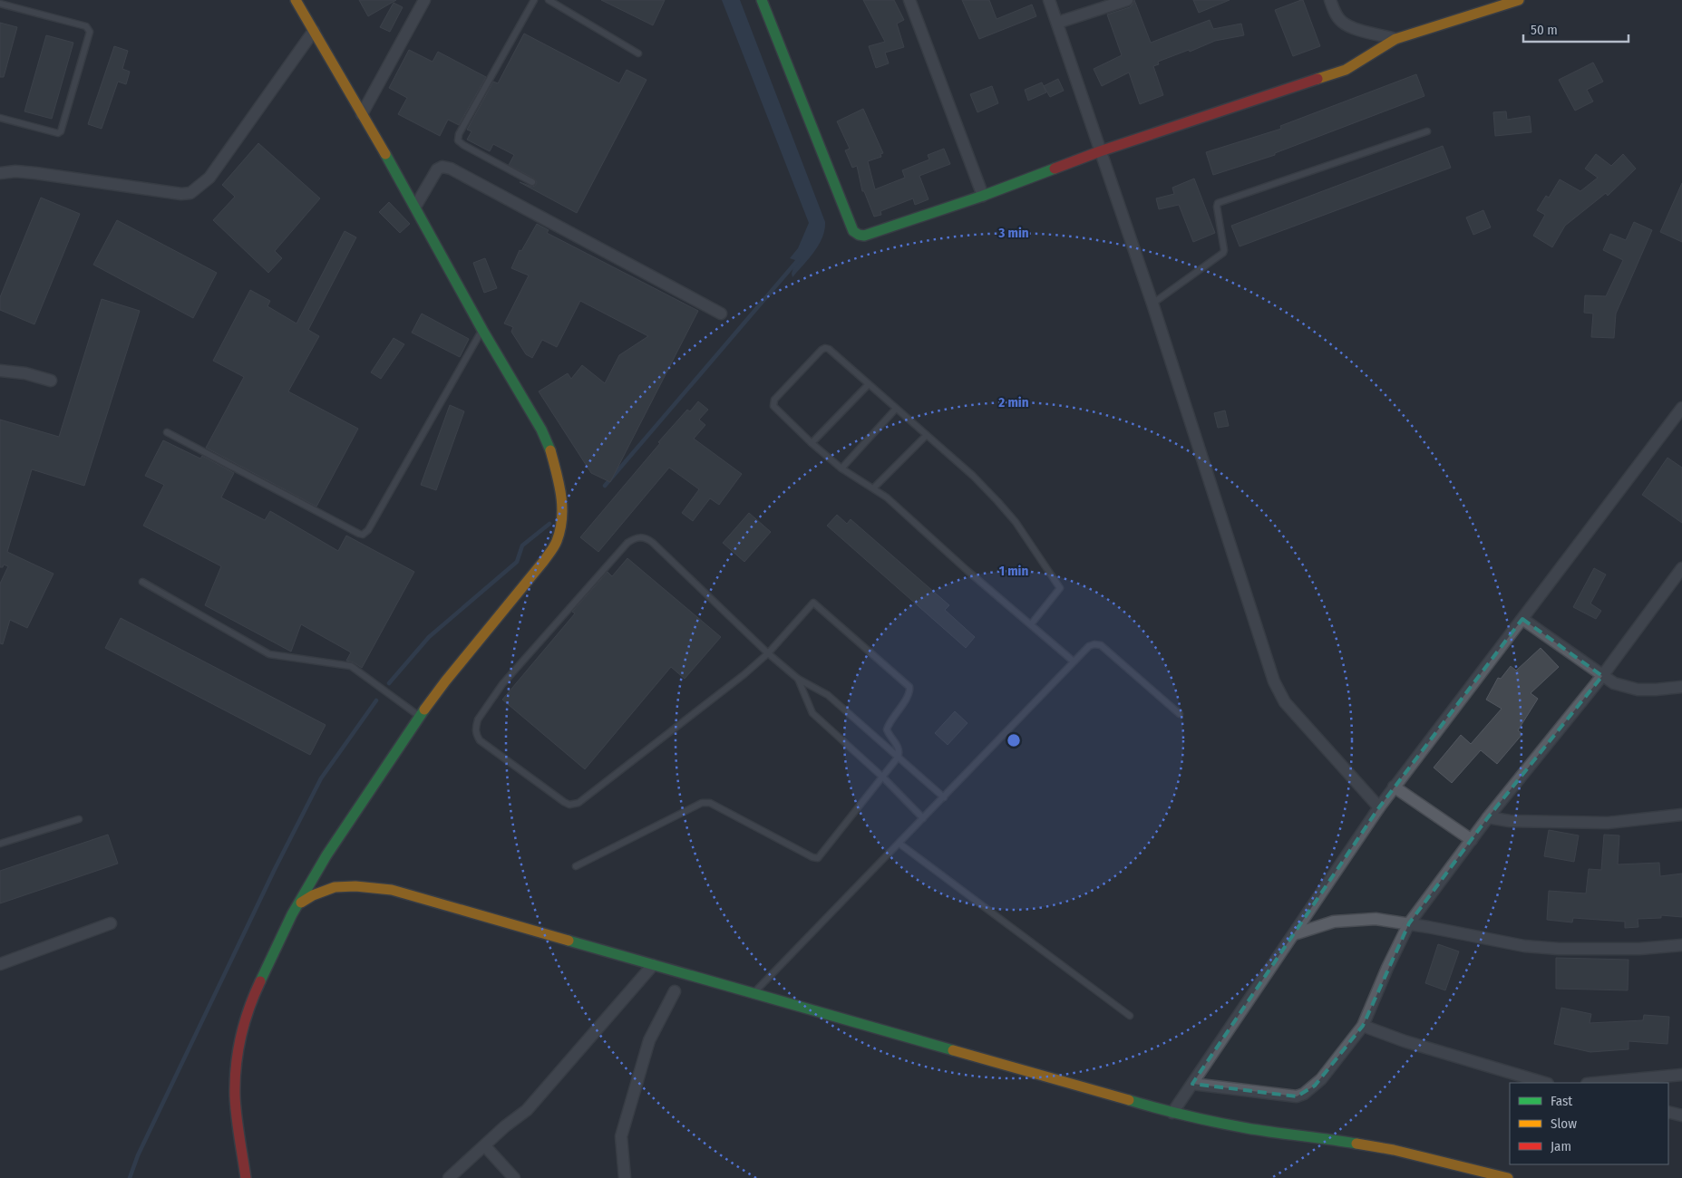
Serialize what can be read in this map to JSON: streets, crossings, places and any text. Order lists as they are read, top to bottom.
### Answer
{
  "legend": ["Fast", "Slow", "Jam"],
  "scale_bar": "50 m",
  "rings": ["3 min", "2 min", "1 min"]
}
